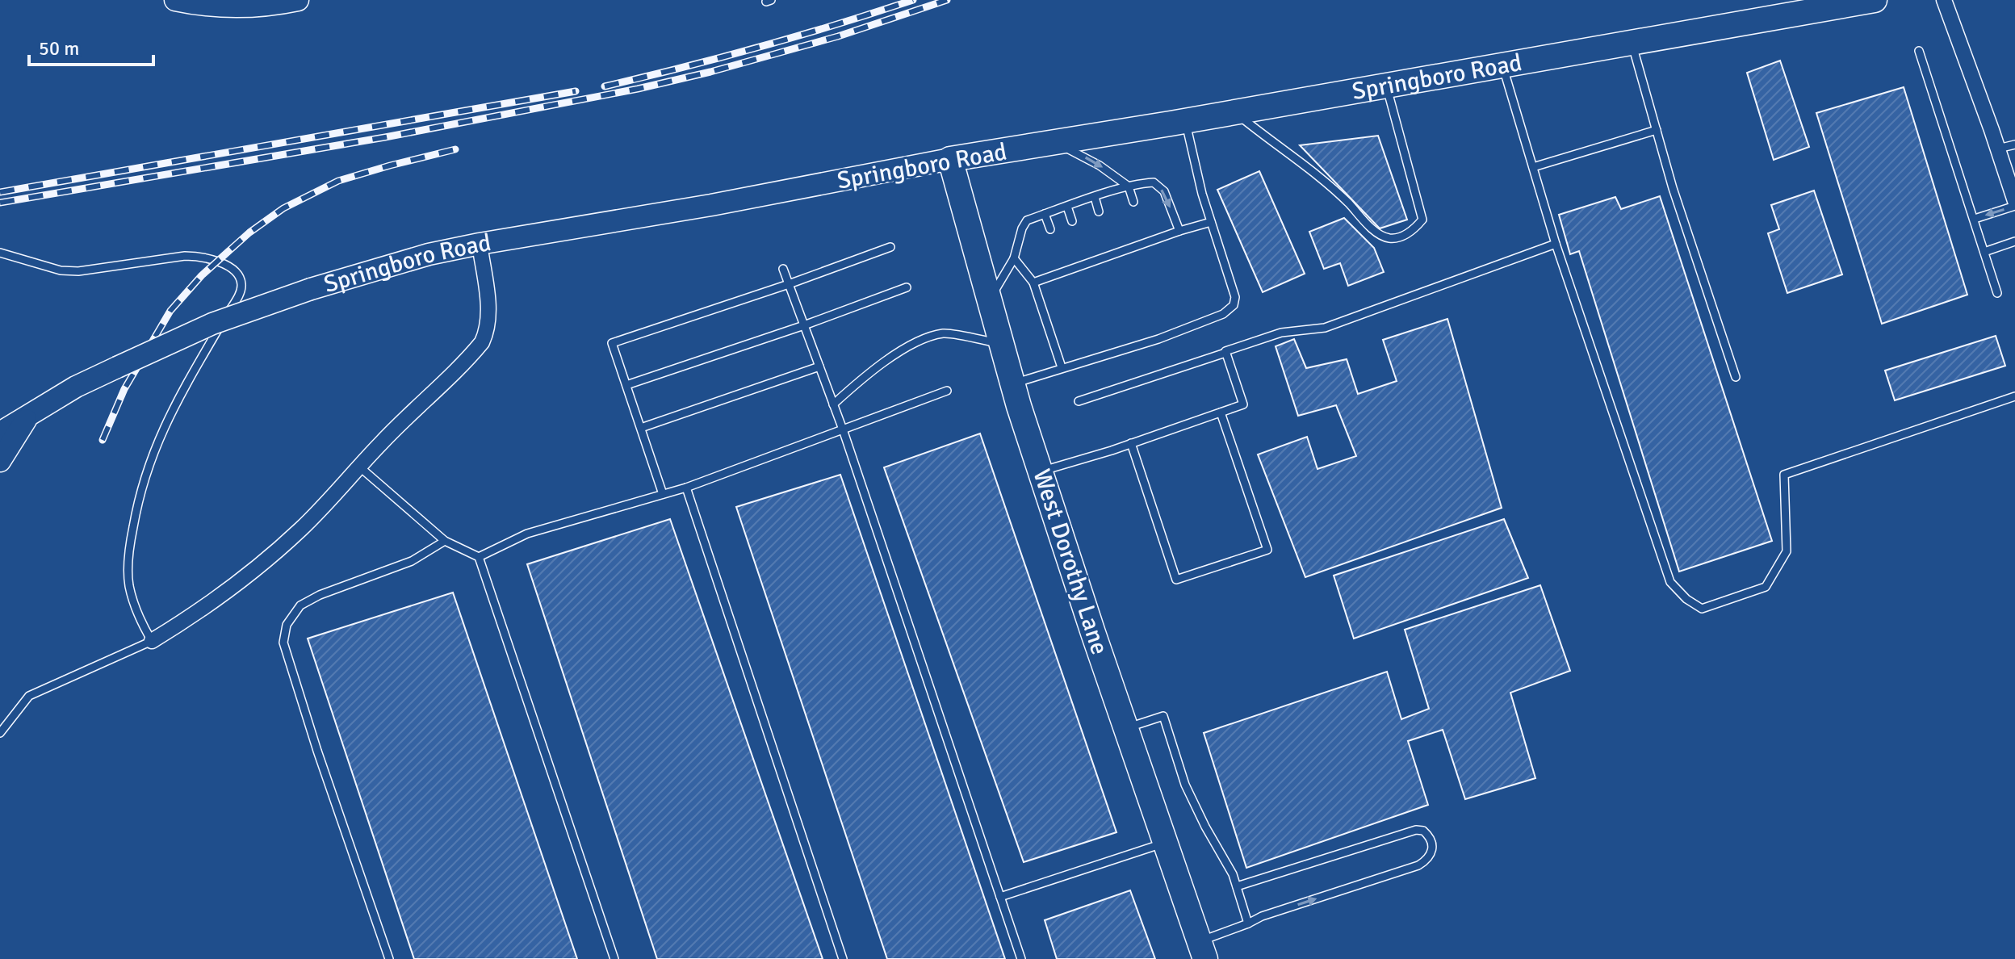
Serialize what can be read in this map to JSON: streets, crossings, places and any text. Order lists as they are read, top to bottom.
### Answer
{
  "streets": {
    "main road": ["Springboro Road", "West Dorothy Lane"]
  },
  "crossings": [
    ["Springboro Road", "West Dorothy Lane"]
  ],
  "scale_bar": "50 m"
}
